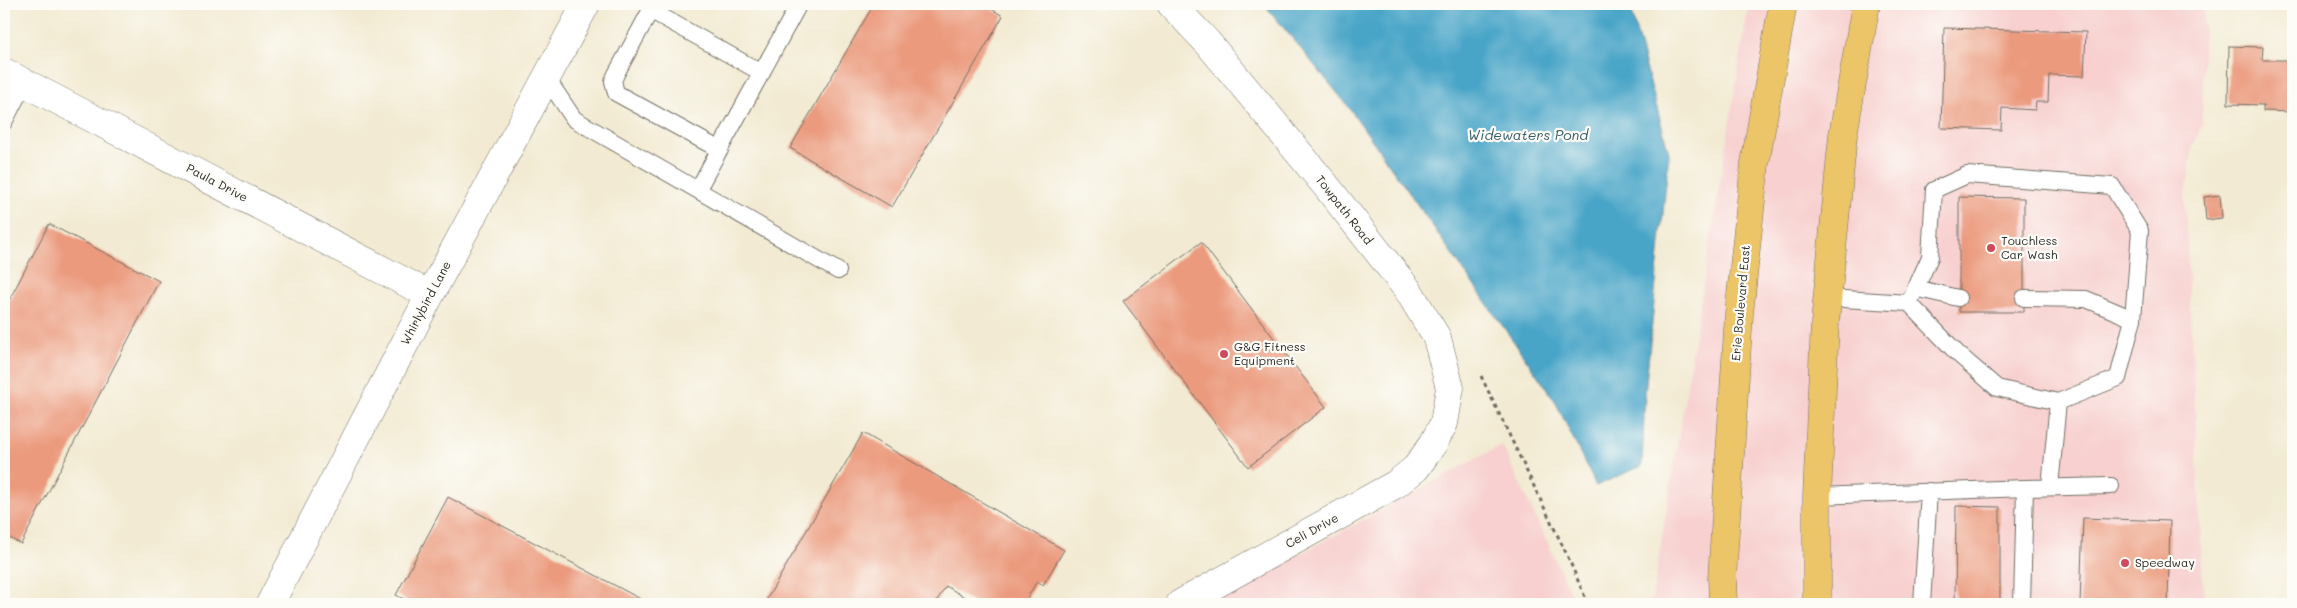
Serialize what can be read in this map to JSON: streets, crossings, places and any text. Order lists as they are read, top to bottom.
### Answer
{
  "streets": {
    "main road": ["Erie Boulevard East"],
    "street": [
      "Paula Drive",
      "Towpath Road",
      "Whirlybird Lane",
      "Celi Drive"
    ]
  },
  "crossings": [
    ["Paula Drive", "Whirlybird Lane"],
    ["Towpath Road", "Celi Drive"]
  ],
  "water": ["Widewaters Pond"],
  "places": ["Touchless Car Wash", "G&G Fitness Equipment", "Speedway"]
}
